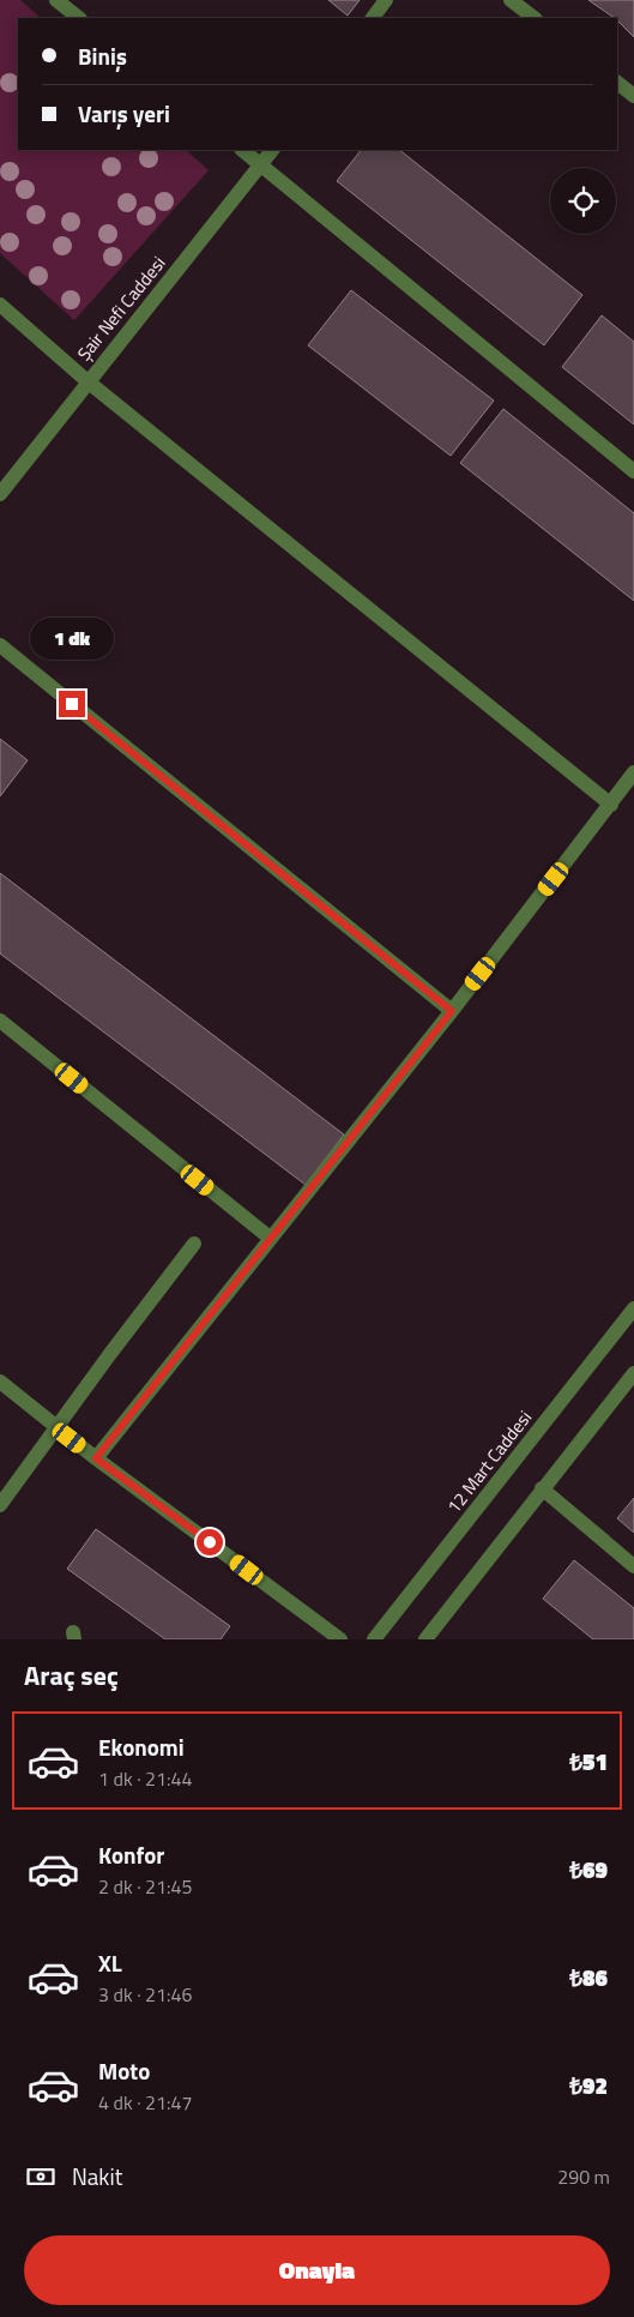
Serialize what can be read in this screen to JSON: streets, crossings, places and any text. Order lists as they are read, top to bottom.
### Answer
{
  "streets": {
    "street": ["Şair Nefi Caddesi", "12 Mart Caddesi"]
  },
  "page": {
    "banner": ["Biniş", "Varış yeri"],
    "bubble": "1 dk",
    "heading": "Araç seç",
    "list": [
      {
        "name": "Ekonomi",
        "note": "1 dk · 21:44",
        "value": "₺51"
      },
      {
        "name": "Konfor",
        "note": "2 dk · 21:45",
        "value": "₺69"
      },
      {
        "name": "XL",
        "note": "3 dk · 21:46",
        "value": "₺86"
      },
      {
        "name": "Moto",
        "note": "4 dk · 21:47",
        "value": "₺92"
      }
    ],
    "pay": ["Nakit", "290 m"],
    "buttons": "Onayla"
  }
}
